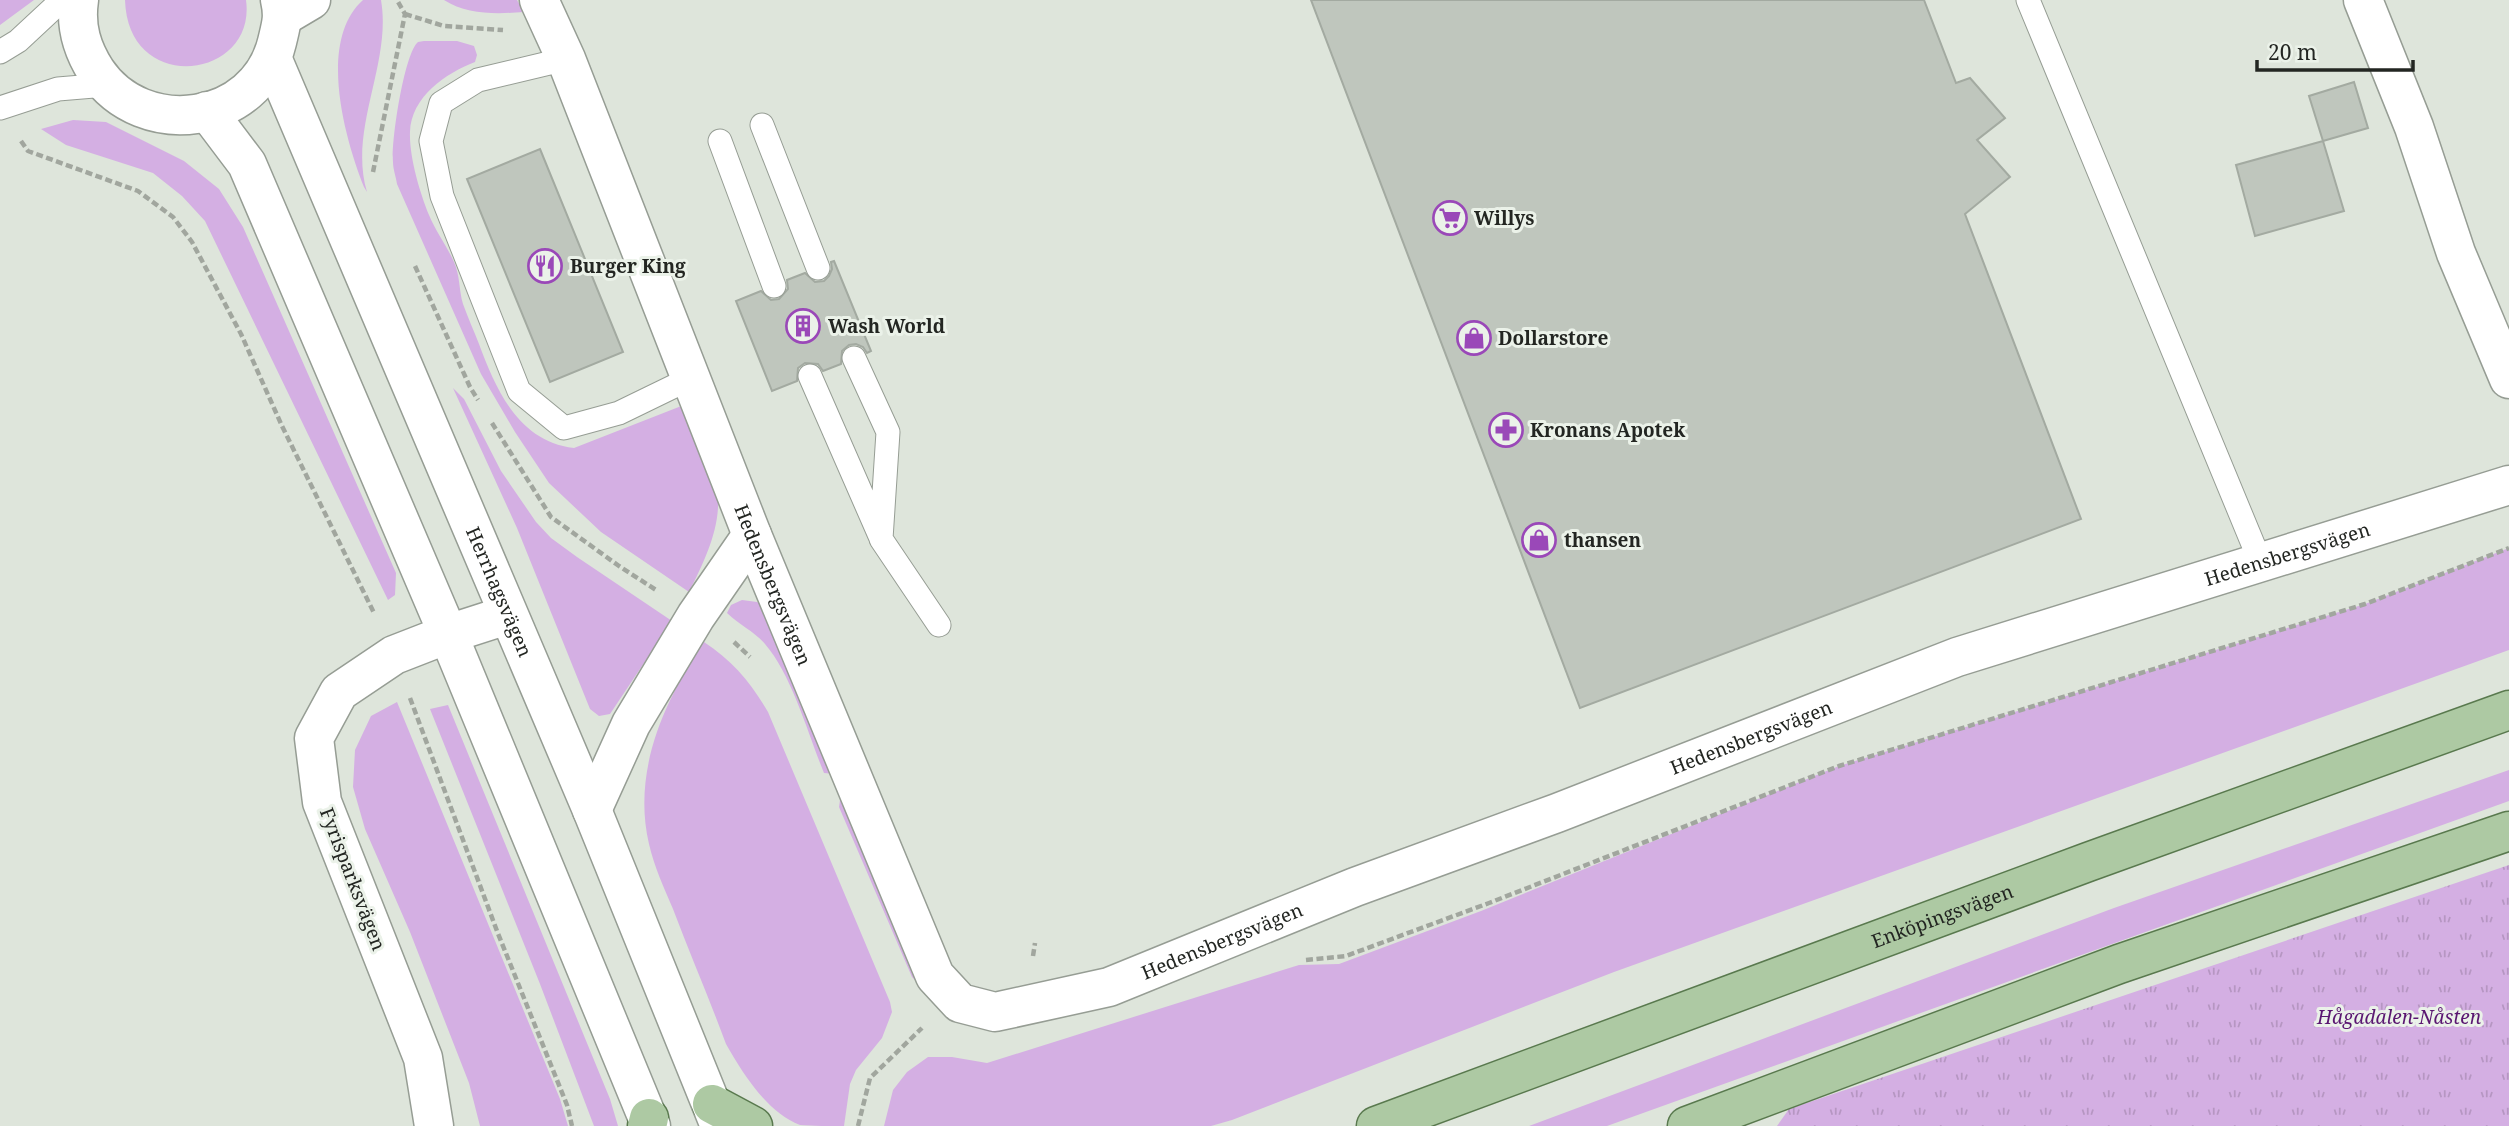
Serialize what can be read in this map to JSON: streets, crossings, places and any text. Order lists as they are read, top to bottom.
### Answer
{
  "streets": {
    "main road": ["Enköpingsvägen"],
    "street": ["Hedensbergsvägen", "Herrhagsvägen", "Fyrisparksvägen"]
  },
  "crossings": [
    ["Herrhagsvägen", "Fyrisparksvägen"]
  ],
  "parks": ["Hågadalen-Nåsten"],
  "places": {
    "supermarket": ["Willys"],
    "restaurant": ["Burger King"],
    "building": ["Wash World"],
    "shop": ["Dollarstore", "thansen"],
    "pharmacy": ["Kronans Apotek"]
  },
  "scale_bar": "20 m"
}
